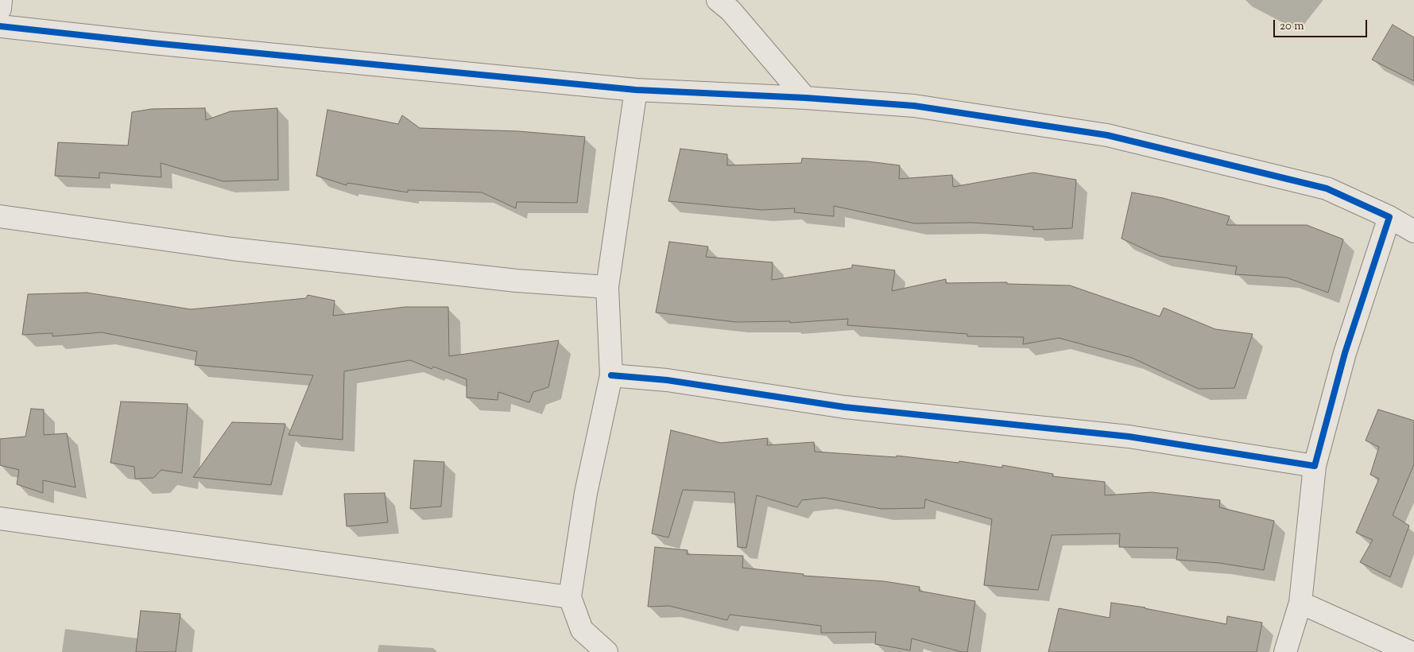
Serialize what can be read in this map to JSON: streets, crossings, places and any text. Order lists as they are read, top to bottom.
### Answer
{
  "scale_bar": "20 m"
}
